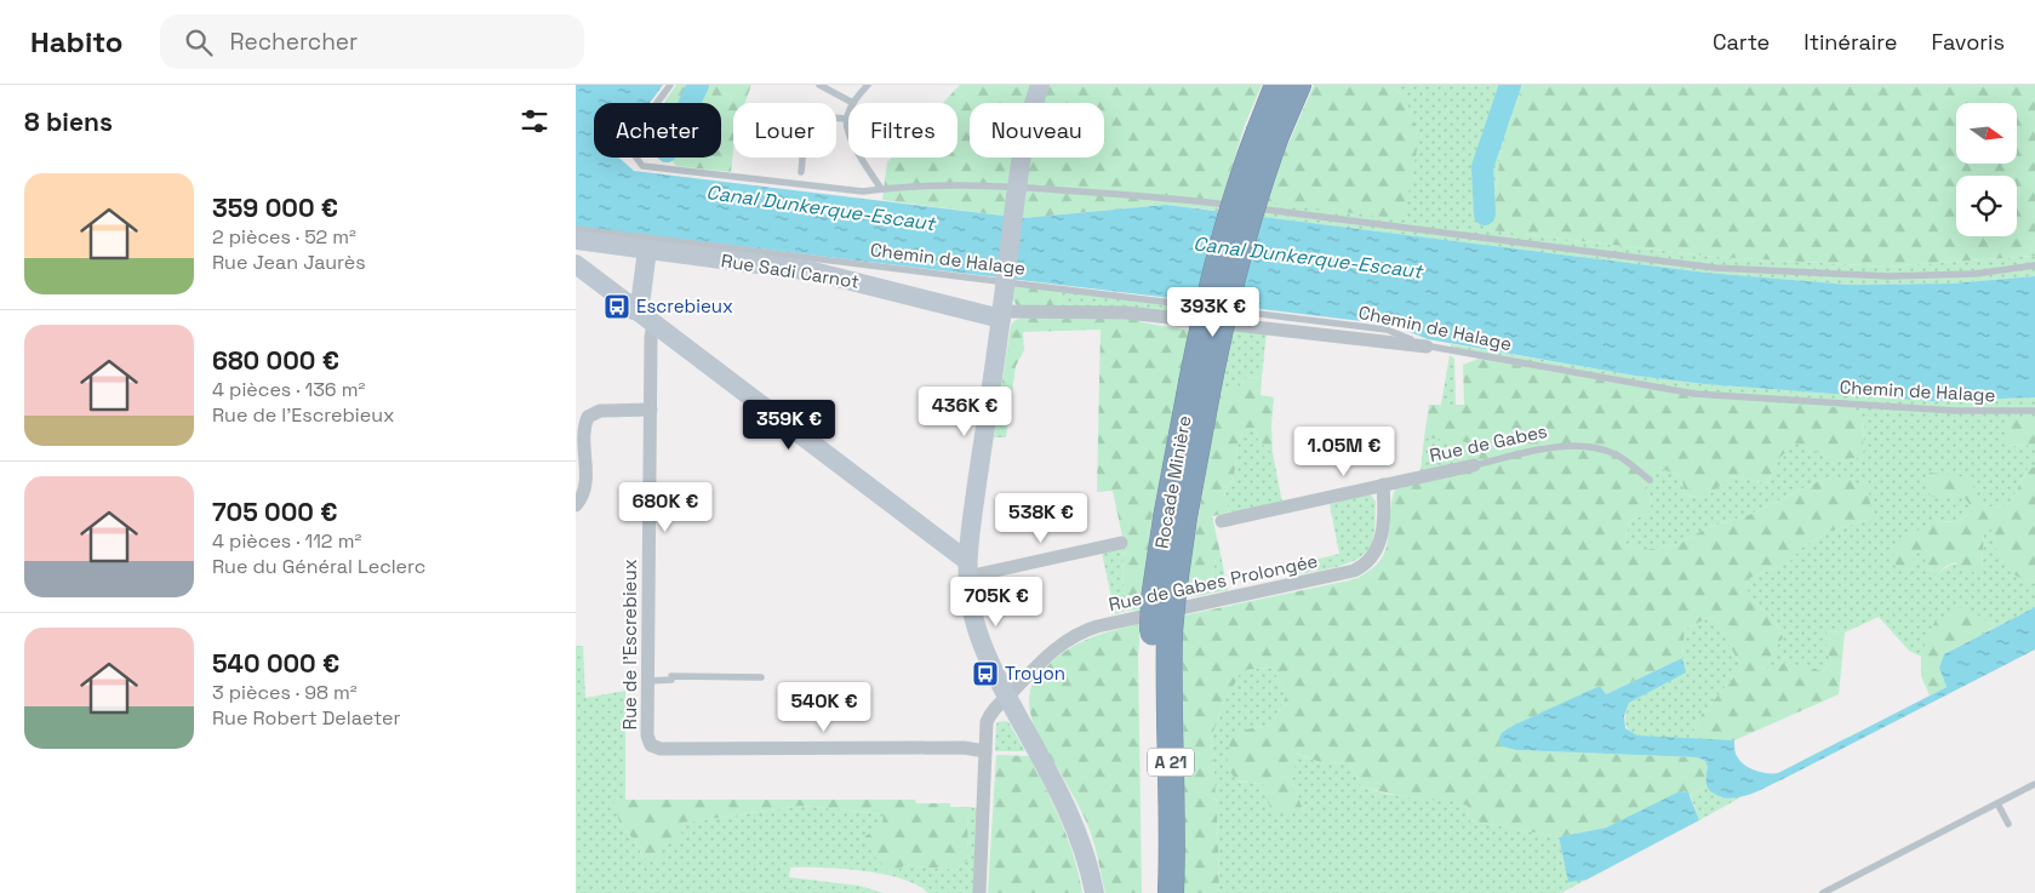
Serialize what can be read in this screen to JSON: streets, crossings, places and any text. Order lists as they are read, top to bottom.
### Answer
{
  "streets": {
    "highway": ["Rocade Minière", "A 21"],
    "street": [
      "Rue Sadi Carnot",
      "Rue de Gabes",
      "Rue de Gabes Prolongée",
      "Rue de l'Escrebieux"
    ],
    "lane": ["Chemin de Halage"]
  },
  "crossings": [
    ["Rue de Gabes", "Rue de Gabes Prolongée"],
    ["Rue de Gabes Prolongée", "Rue de l'Escrebieux"]
  ],
  "water": ["Canal Dunkerque-Escaut"],
  "places": {
    "bus stop": ["Escrebieux", "Troyon"]
  },
  "north": "right",
  "page": {
    "header": "Habito",
    "search": "Rechercher",
    "nav": ["Carte", "Itinéraire", "Favoris"],
    "heading": "8 biens",
    "chip": [
      "Acheter",
      "Louer",
      "Filtres",
      "Nouveau"
    ],
    "list": [
      {
        "name": "359 000 €",
        "note": "2 pièces · 52 m² · Rue Jean Jaurès"
      },
      {
        "name": "680 000 €",
        "note": "4 pièces · 136 m² · Rue de l'Escrebieux"
      },
      {
        "name": "705 000 €",
        "note": "4 pièces · 112 m² · Rue du Général Leclerc"
      },
      {
        "name": "540 000 €",
        "note": "3 pièces · 98 m² · Rue Robert Delaeter"
      }
    ],
    "price": [
      "393K €",
      "436K €",
      "359K €",
      "1.05M €",
      "680K €",
      "538K €",
      "705K €",
      "540K €"
    ]
  }
}
